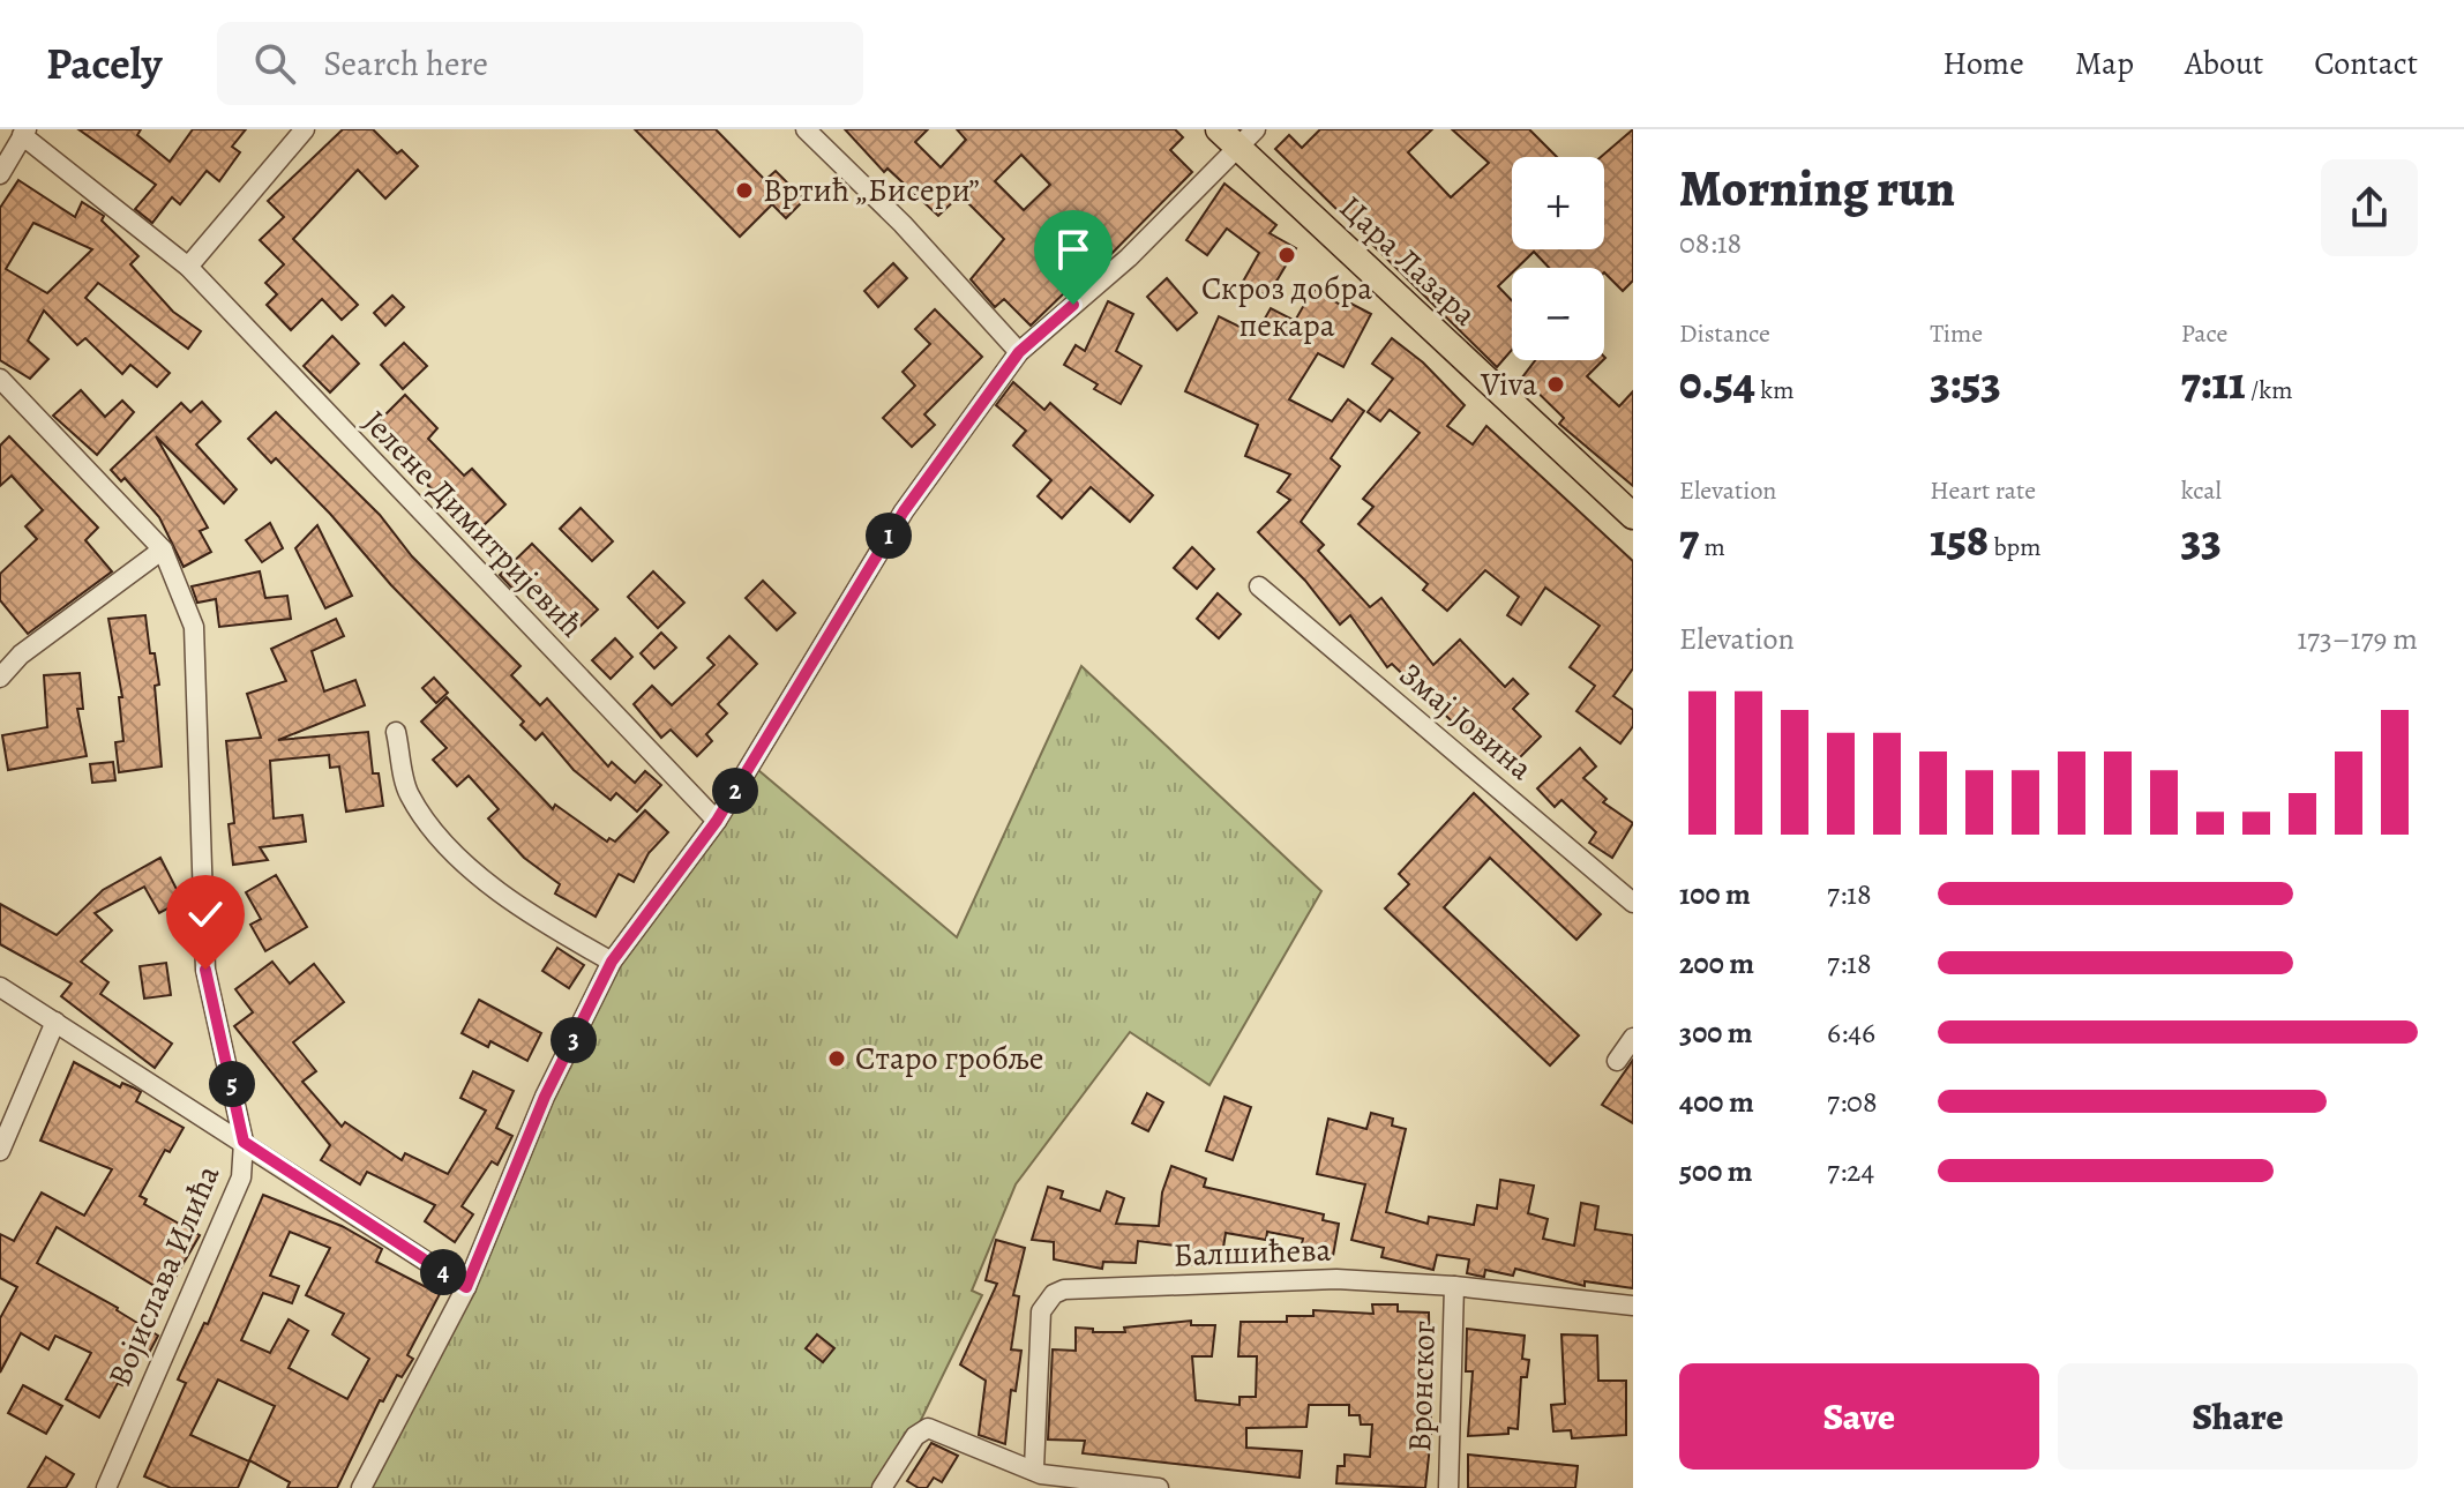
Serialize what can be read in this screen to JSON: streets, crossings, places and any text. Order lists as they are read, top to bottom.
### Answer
{
  "streets": {
    "main road": ["Цара Лазара"],
    "street": [
      "Јелене Димитријевић",
      "Змај Јовина",
      "Балшићева",
      "Војислава Илића",
      "Вронског"
    ]
  },
  "crossings": [
    ["Балшићева", "Вронског"]
  ],
  "places": [
    "Вртић „Бисери”",
    "Скроз добра пекара",
    "Viva",
    "Старо гробље"
  ],
  "page": {
    "header": "Pacely",
    "search": "Search here",
    "nav": [
      "Home",
      "Map",
      "About",
      "Contact"
    ],
    "heading": ["Morning run", "08:18"],
    "map_buttons": ["+", "−"],
    "stats": [
      ["Distance", "0.54 km"],
      ["Time", "3:53"],
      ["Pace", "7:11 /km"],
      ["Elevation", "7 m"],
      ["Heart rate", "158 bpm"],
      ["kcal", "33"]
    ],
    "pins": [
      "1",
      "2",
      "3",
      "5",
      "4"
    ],
    "chart": ["Elevation", "173–179 m"],
    "list": [
      {
        "name": "100 m",
        "note": "7:18"
      },
      {
        "name": "200 m",
        "note": "7:18"
      },
      {
        "name": "300 m",
        "note": "6:46"
      },
      {
        "name": "400 m",
        "note": "7:08"
      },
      {
        "name": "500 m",
        "note": "7:24"
      }
    ],
    "buttons": ["Save", "Share"]
  }
}
